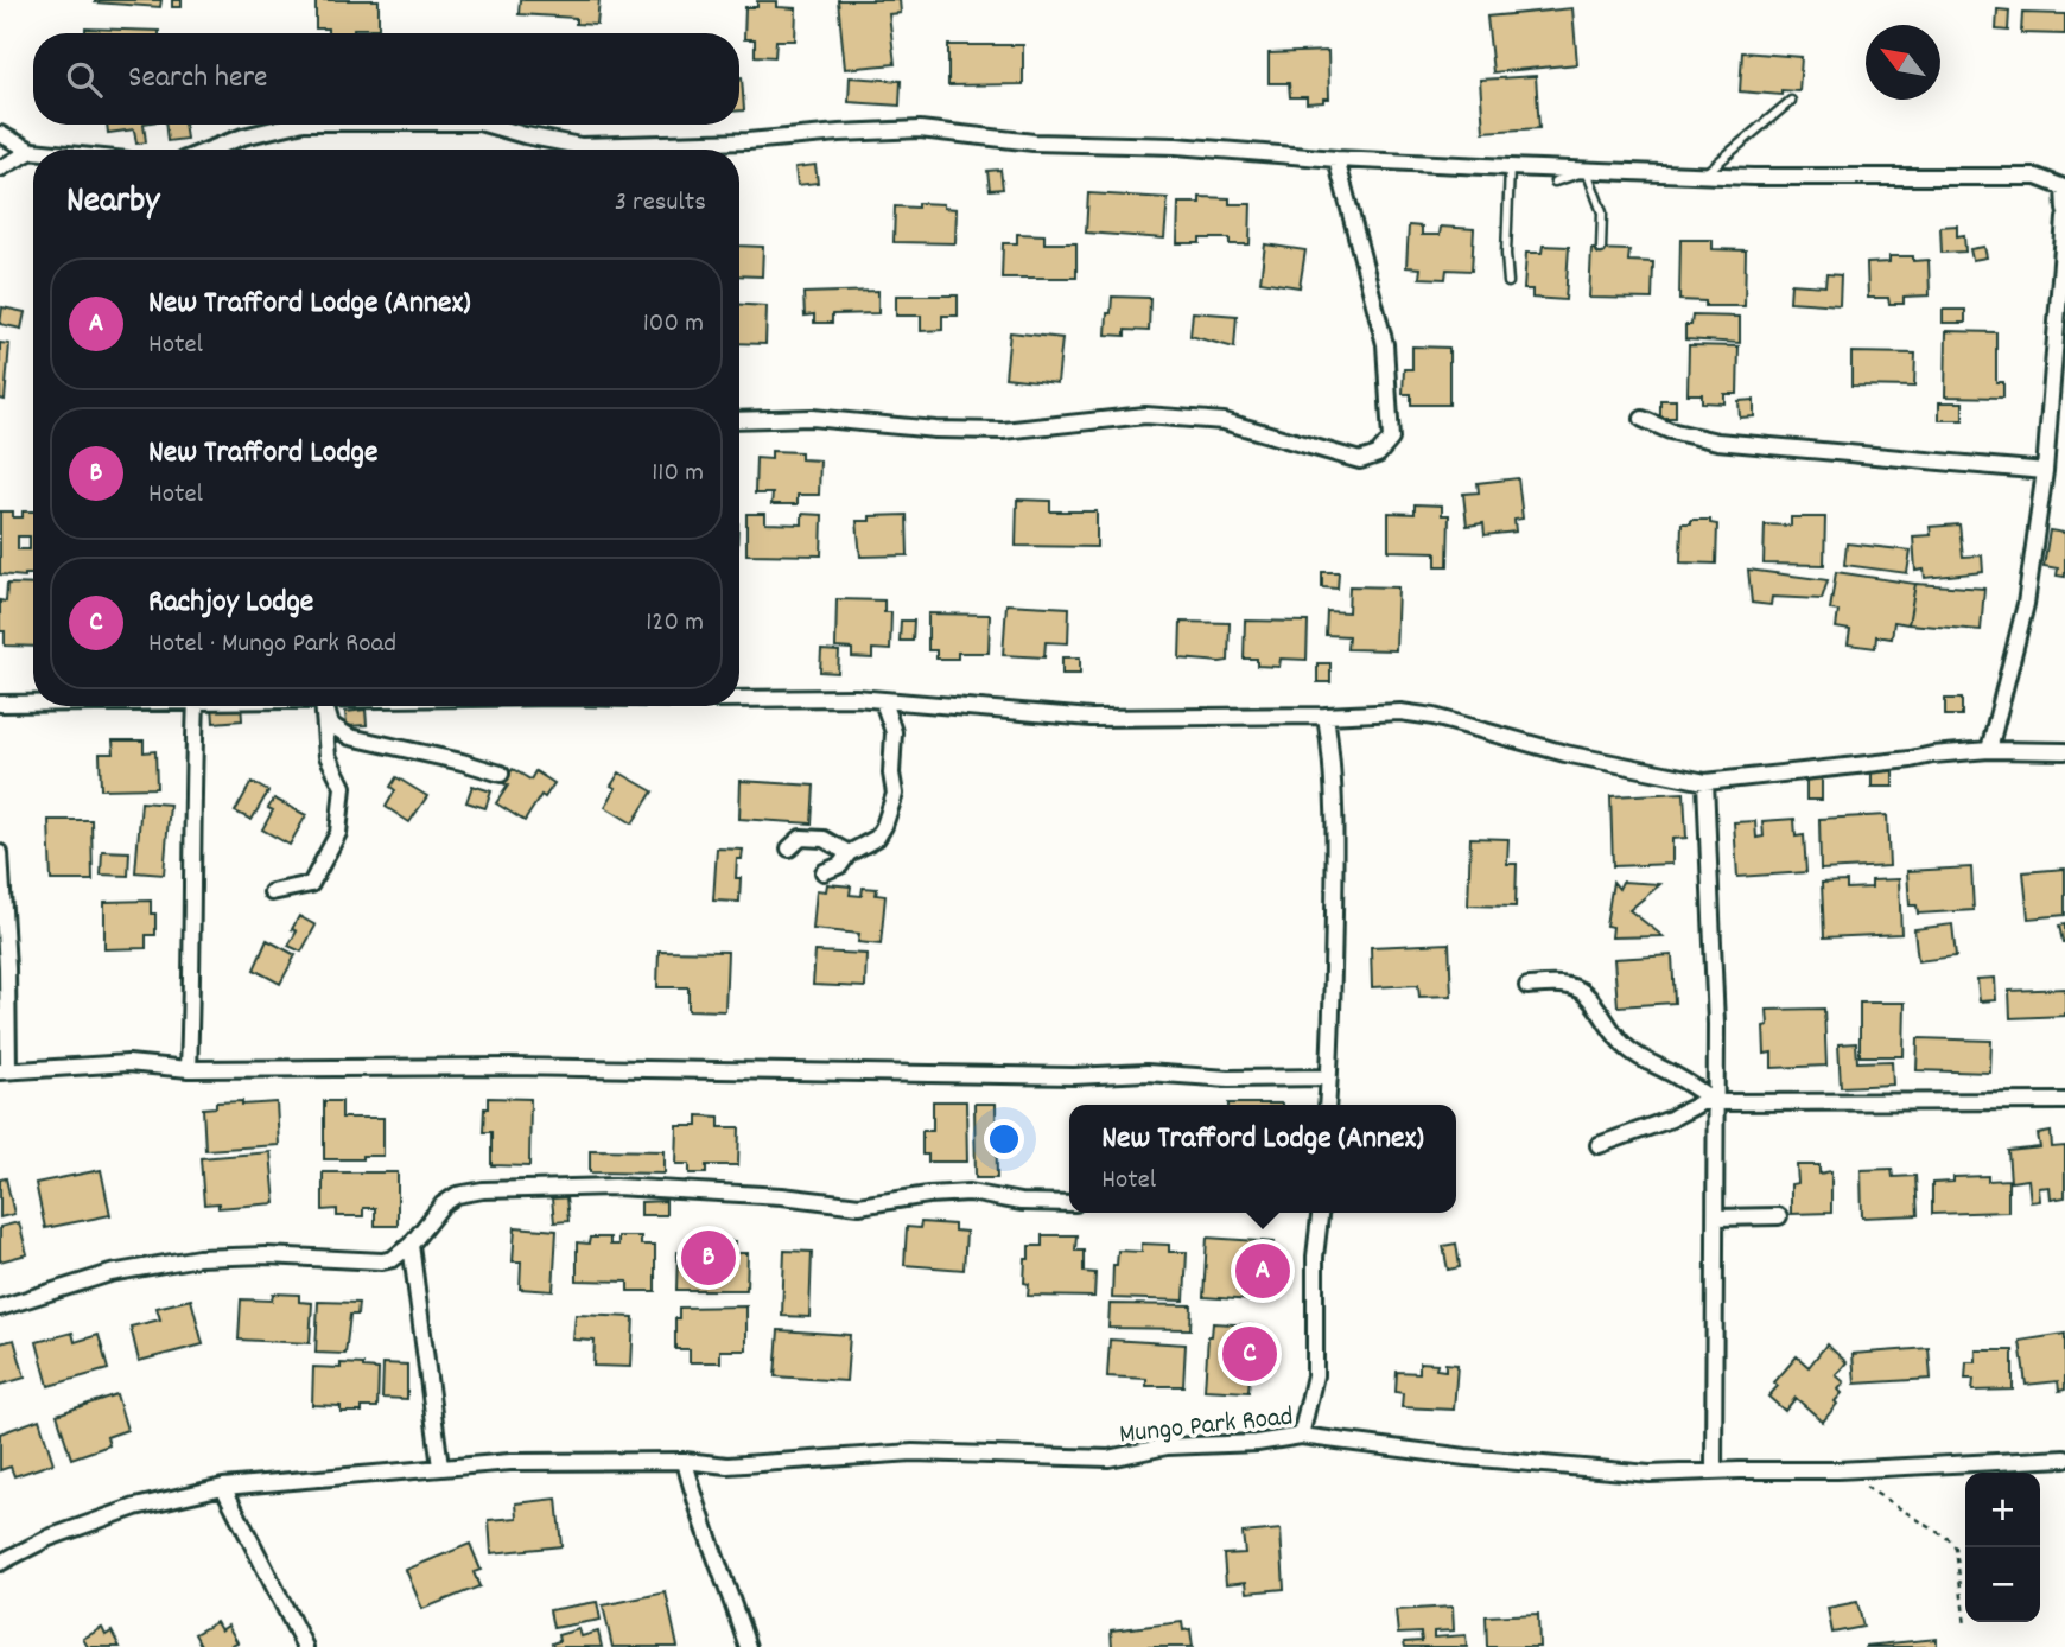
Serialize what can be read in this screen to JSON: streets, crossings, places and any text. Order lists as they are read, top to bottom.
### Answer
{
  "streets": {
    "street": ["Mungo Park Road"]
  },
  "north": "top left",
  "page": {
    "search": "Search here",
    "heading": ["Nearby", "3 results"],
    "list": [
      {
        "mark": "A",
        "name": "New Trafford Lodge (Annex)",
        "note": "Hotel",
        "value": "100 m"
      },
      {
        "mark": "B",
        "name": "New Trafford Lodge",
        "note": "Hotel",
        "value": "110 m"
      },
      {
        "mark": "C",
        "name": "Rachjoy Lodge",
        "note": "Hotel · Mungo Park Road",
        "value": "120 m"
      }
    ],
    "popup": ["New Trafford Lodge (Annex)", "Hotel"],
    "pins": ["B", "A", "C"],
    "map_buttons": ["+", "−"]
  }
}
